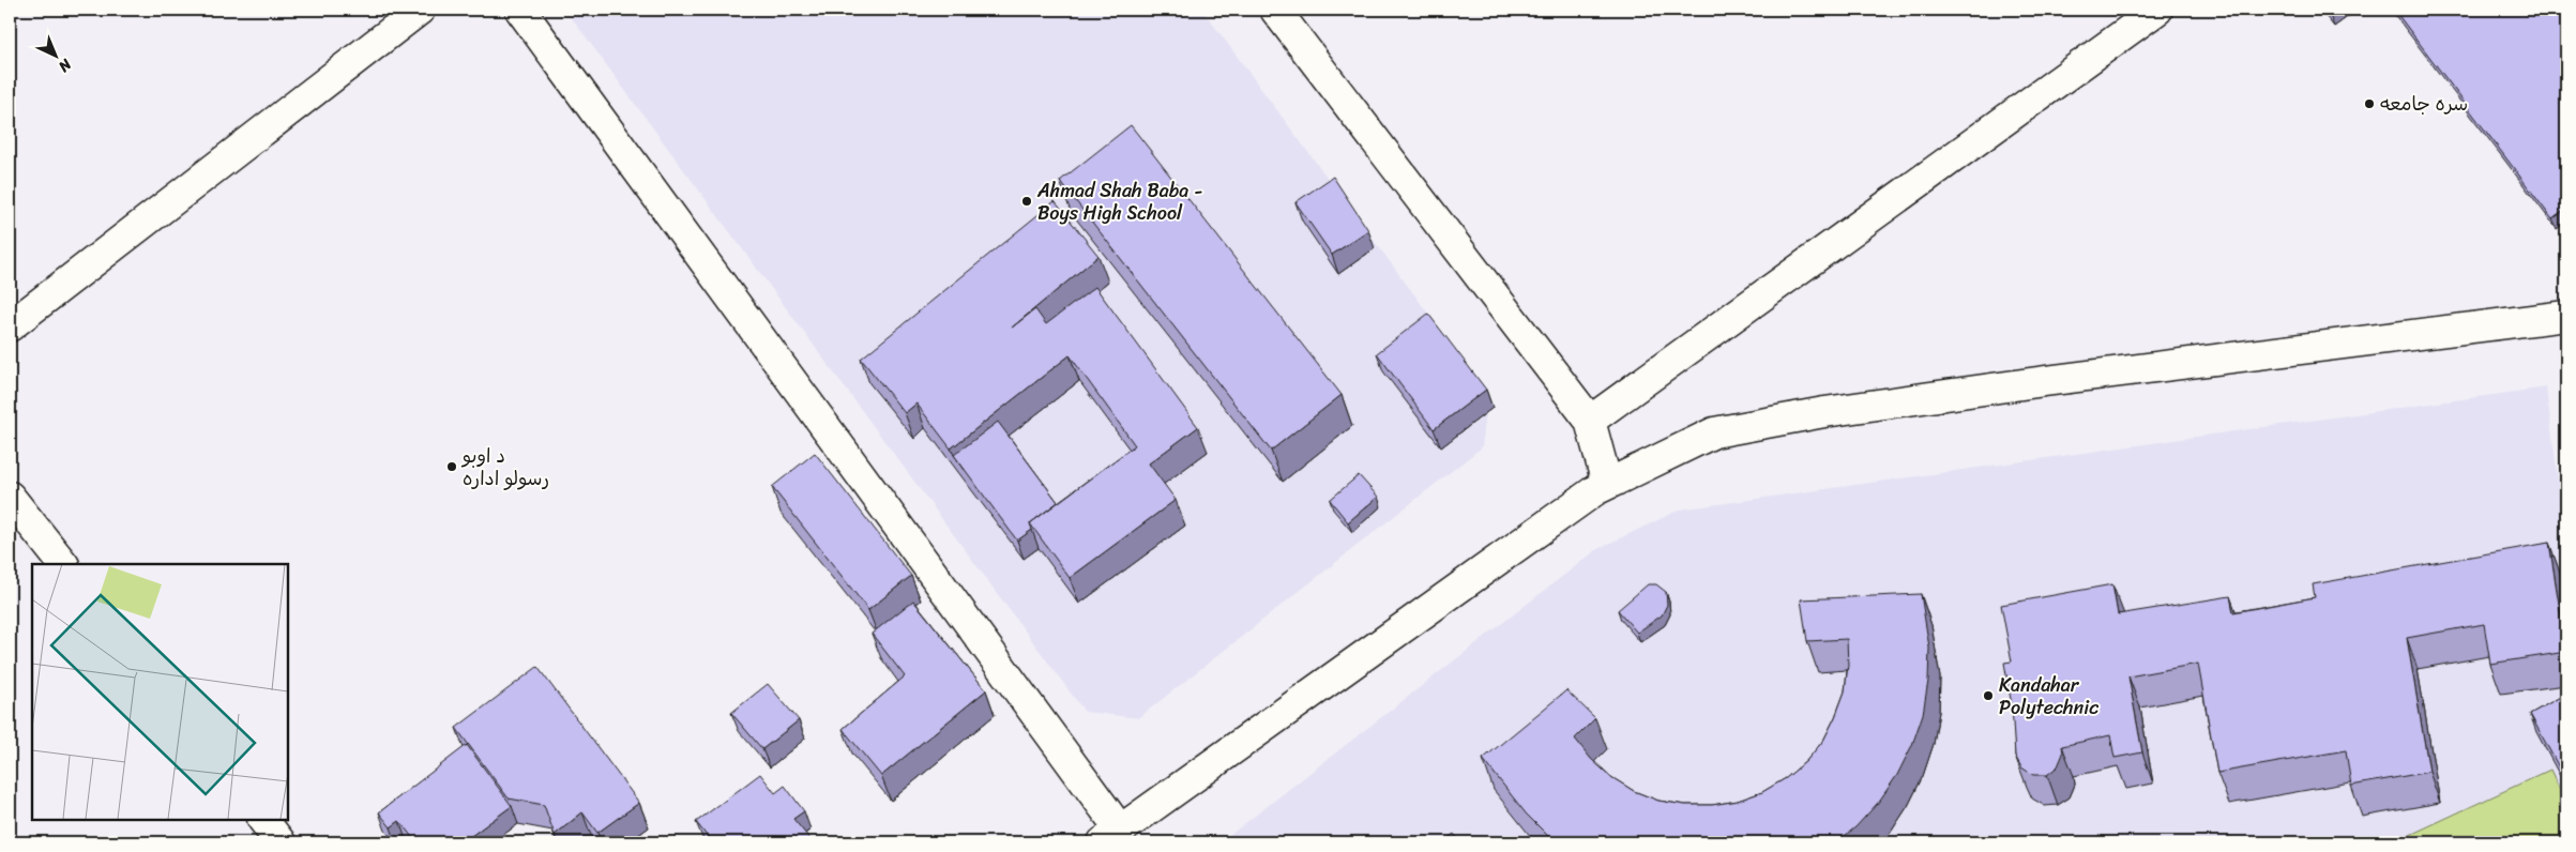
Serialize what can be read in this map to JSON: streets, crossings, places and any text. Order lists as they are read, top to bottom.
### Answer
{
  "places": [
    "سره جامعه",
    "Ahmad Shah Baba - Boys High School",
    "د اوبو رسولو اداره",
    "Kandahar Polytechnic"
  ],
  "north": "bottom right"
}
